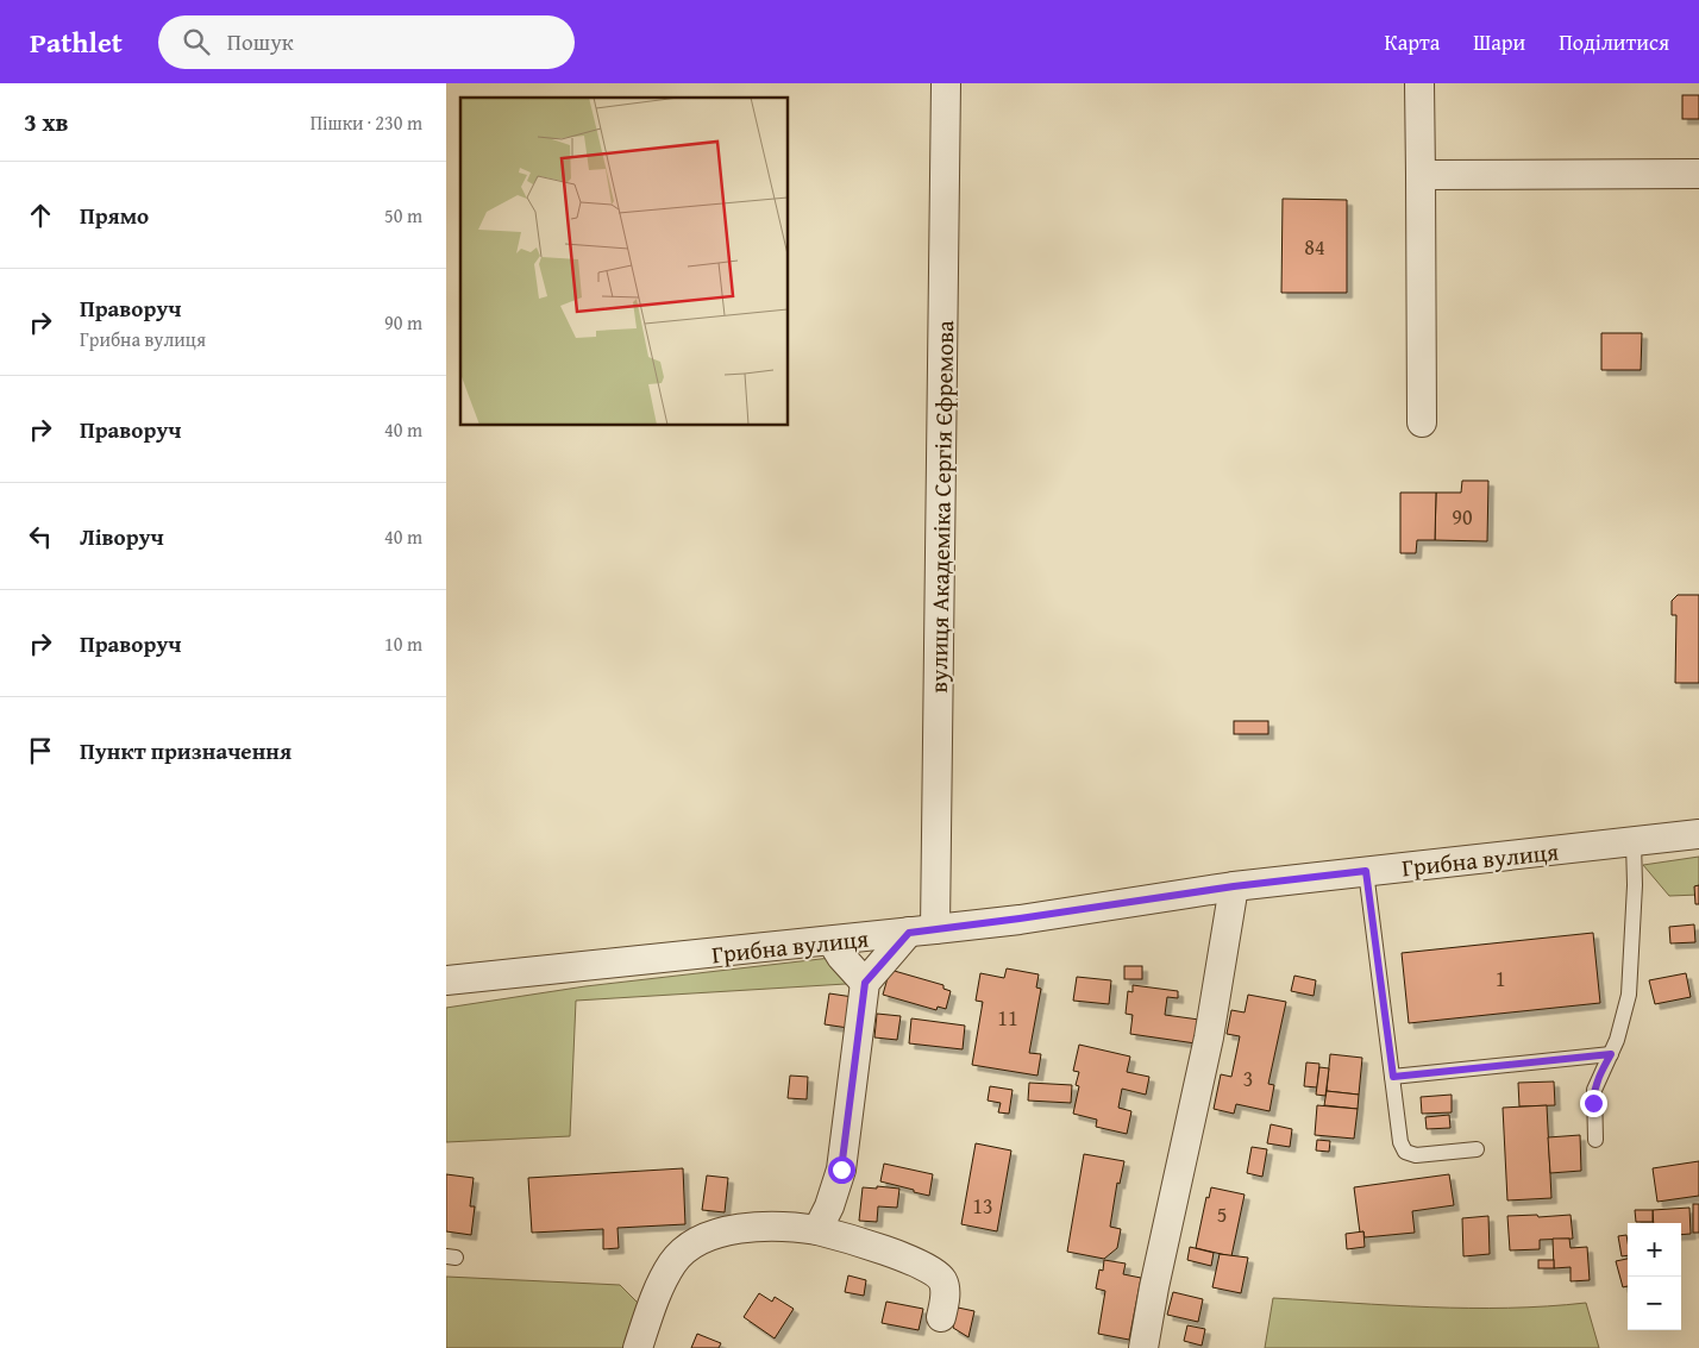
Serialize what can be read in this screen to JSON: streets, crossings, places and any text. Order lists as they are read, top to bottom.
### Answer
{
  "streets": {
    "street": ["вулиця Академіка Сергія Єфремова", "Грибна вулиця"]
  },
  "crossings": [
    ["вулиця Академіка Сергія Єфремова", "Грибна вулиця"]
  ],
  "house_numbers": [
    "84",
    "90",
    "1",
    "11",
    "3",
    "13",
    "5"
  ],
  "page": {
    "header": "Pathlet",
    "search": "Пошук",
    "nav": ["Карта", "Шари", "Поділитися"],
    "heading": ["3 хв", "Пішки · 230 m"],
    "list": [
      ["Прямо", "50 m"],
      ["Праворуч", "Грибна вулиця", "90 m"],
      ["Праворуч", "40 m"],
      ["Ліворуч", "40 m"],
      ["Праворуч", "10 m"],
      "Пункт призначення"
    ],
    "map_buttons": ["+", "−"]
  }
}
